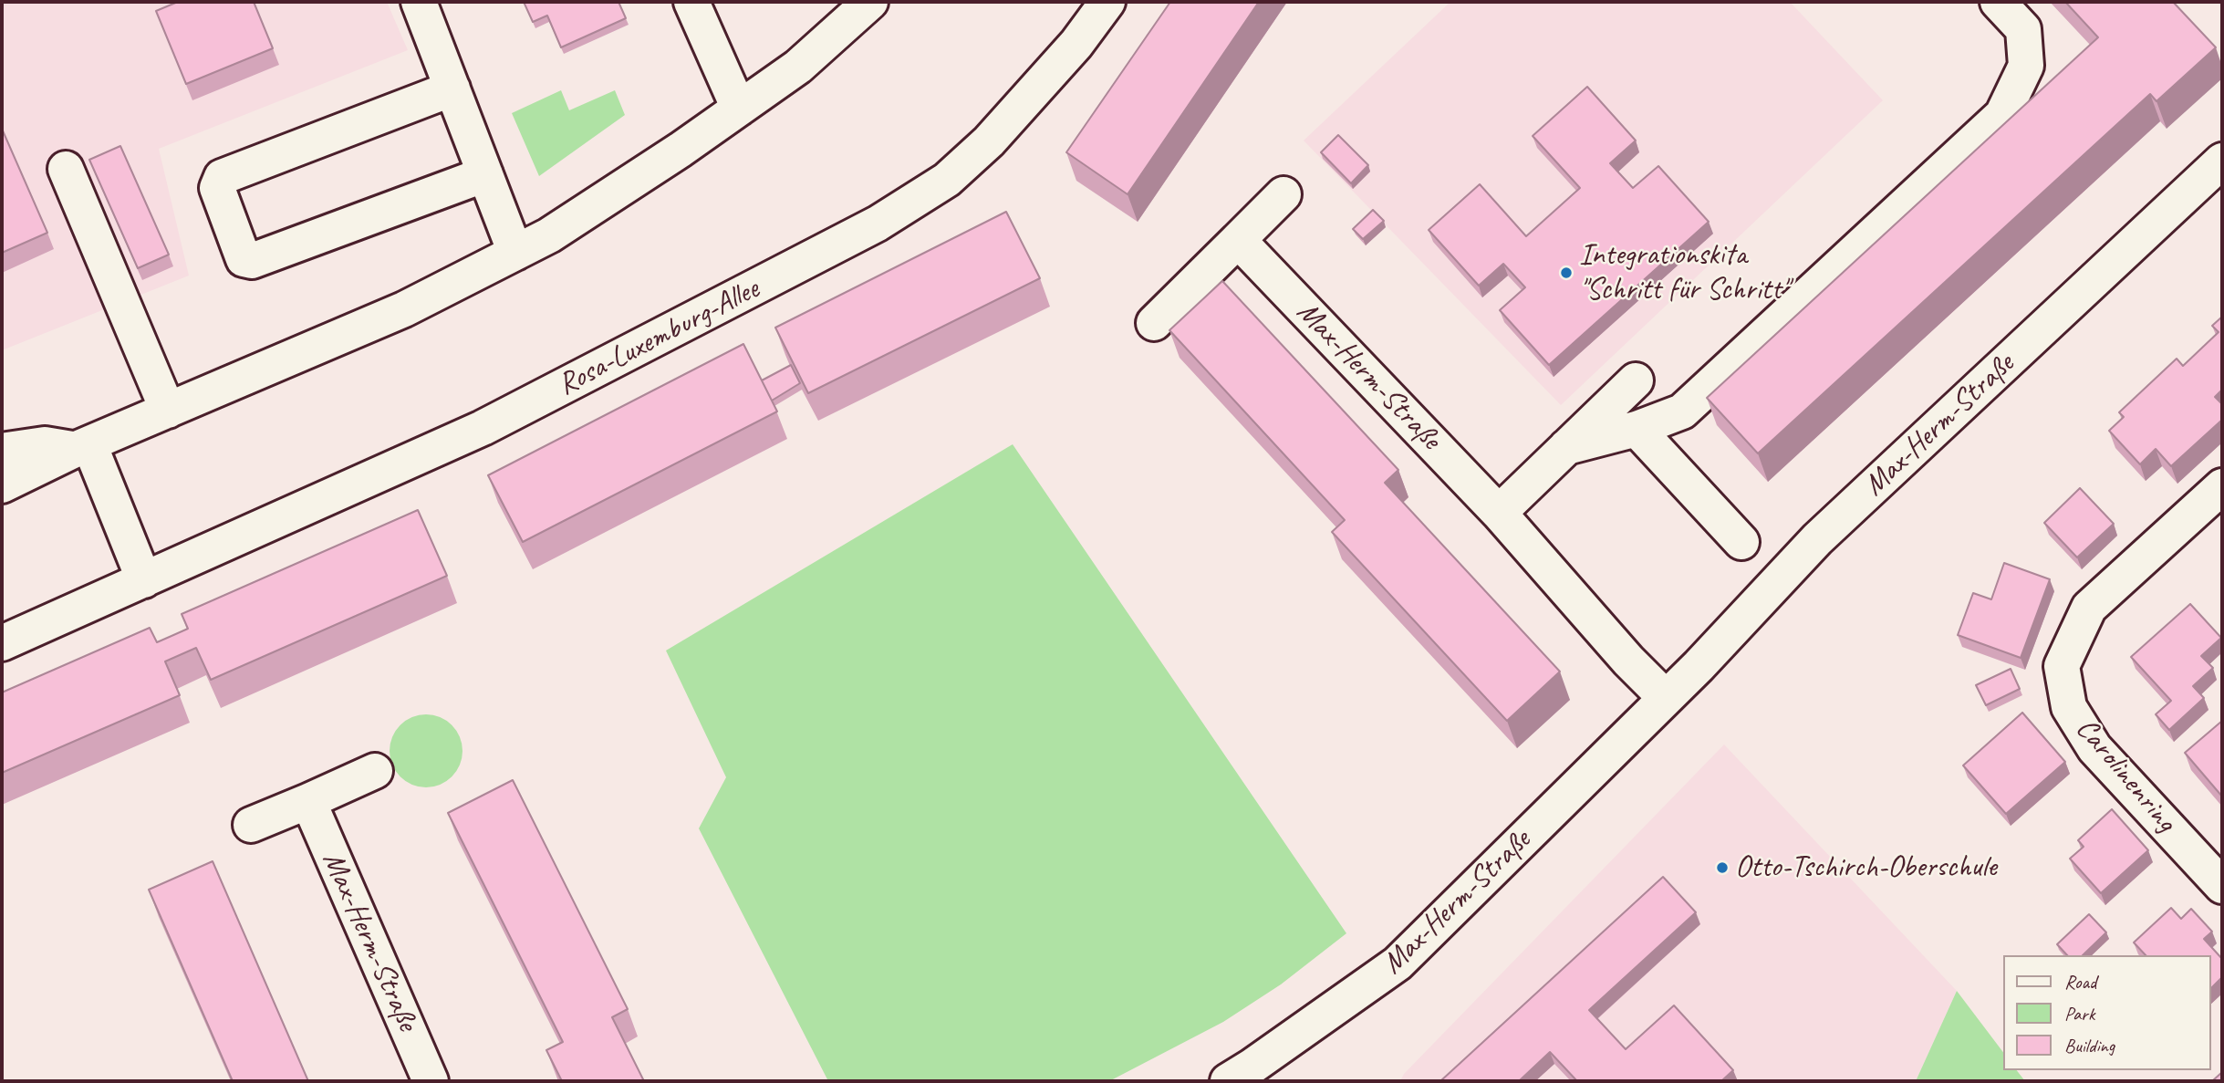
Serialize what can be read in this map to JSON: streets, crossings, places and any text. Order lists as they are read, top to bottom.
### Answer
{
  "streets": {
    "street": ["Rosa-Luxemburg-Allee", "Max-Herm-Straße", "Carolinenring"]
  },
  "places": ["Integrationskita \"Schritt für Schritt\"", "Otto-Tschirch-Oberschule"],
  "legend": ["Road", "Park", "Building"]
}
